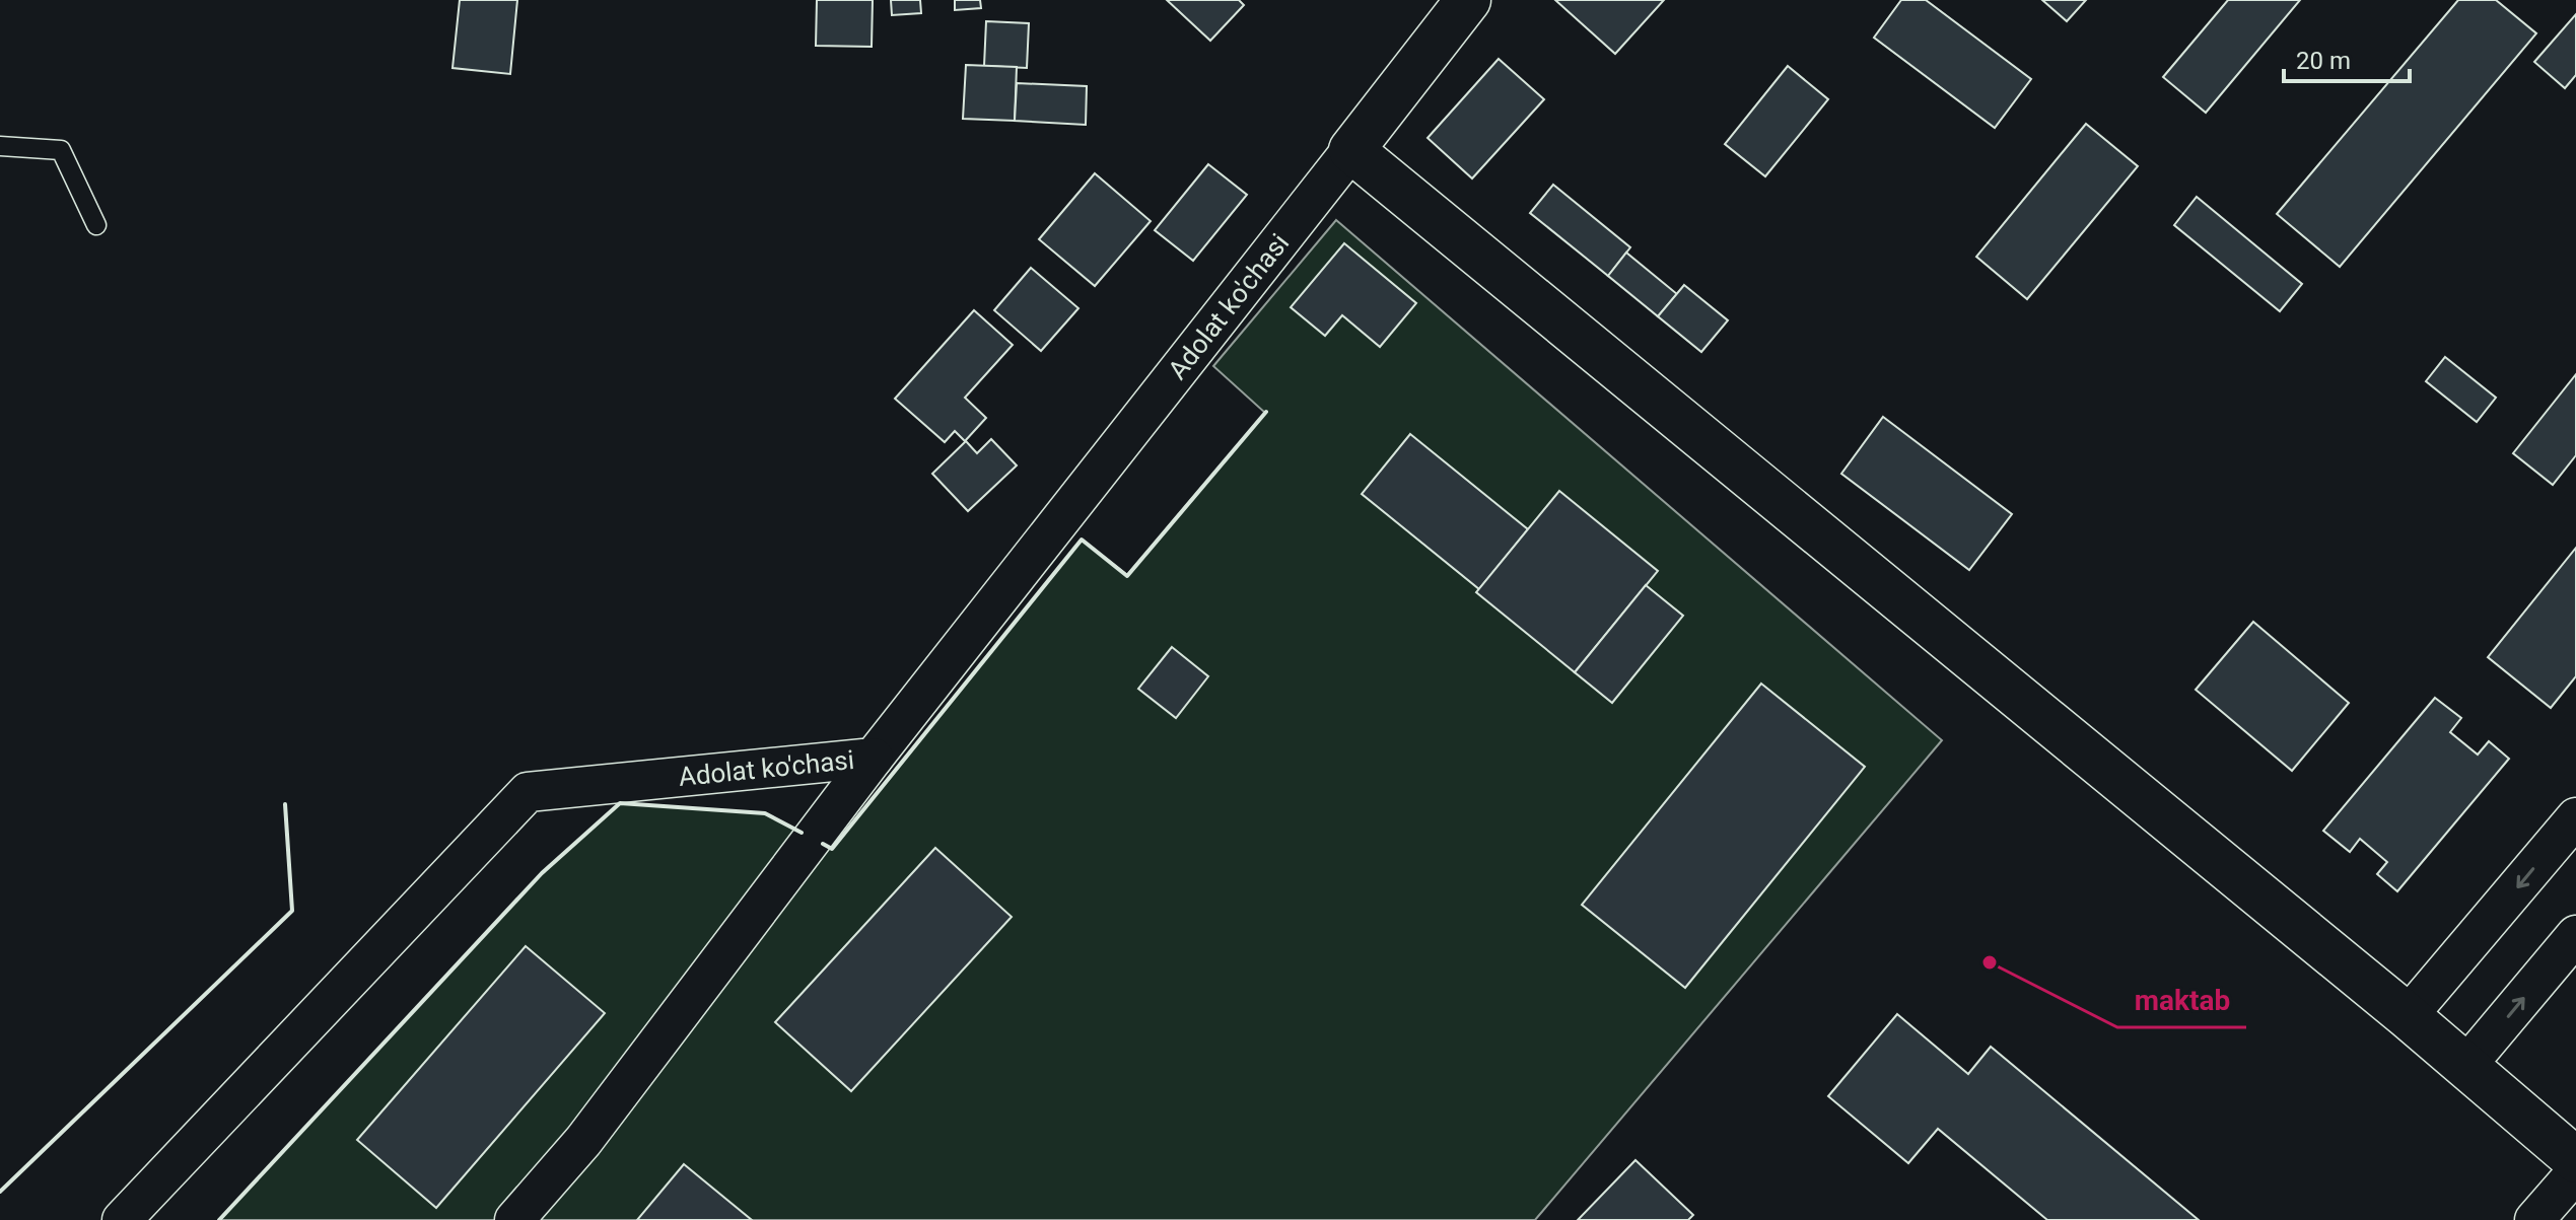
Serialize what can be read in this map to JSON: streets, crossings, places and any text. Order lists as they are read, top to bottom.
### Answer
{
  "streets": {
    "street": ["Adolat ko'chasi"]
  },
  "places": ["maktab"],
  "scale_bar": "20 m"
}
